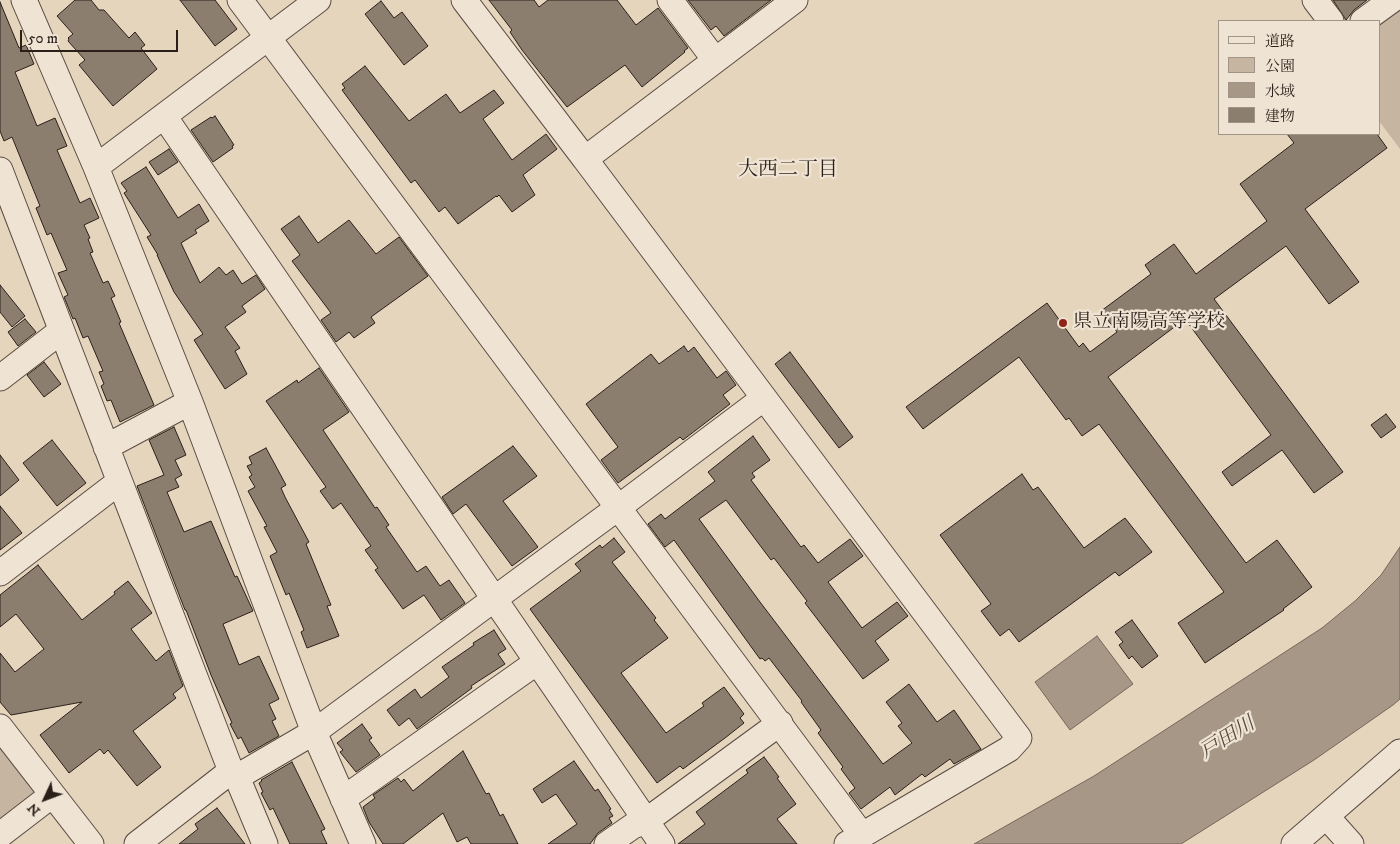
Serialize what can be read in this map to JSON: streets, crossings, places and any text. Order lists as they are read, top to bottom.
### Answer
{
  "districts": ["大西二丁目"],
  "water": ["戸田川"],
  "places": ["県立南陽高等学校"],
  "legend": [
    "道路",
    "公園",
    "水域",
    "建物"
  ],
  "scale_bar": "50 m",
  "north": "bottom left"
}
